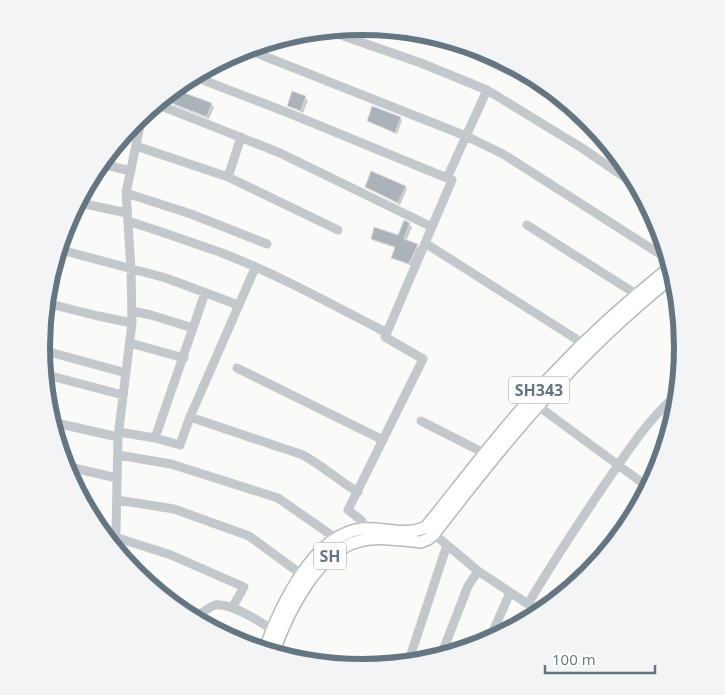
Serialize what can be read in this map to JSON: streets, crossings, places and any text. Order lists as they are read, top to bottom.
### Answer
{
  "streets": {
    "main road": ["SH343", "SH"]
  },
  "crossings": [
    ["SH343", "SH"]
  ],
  "scale_bar": "100 m"
}
